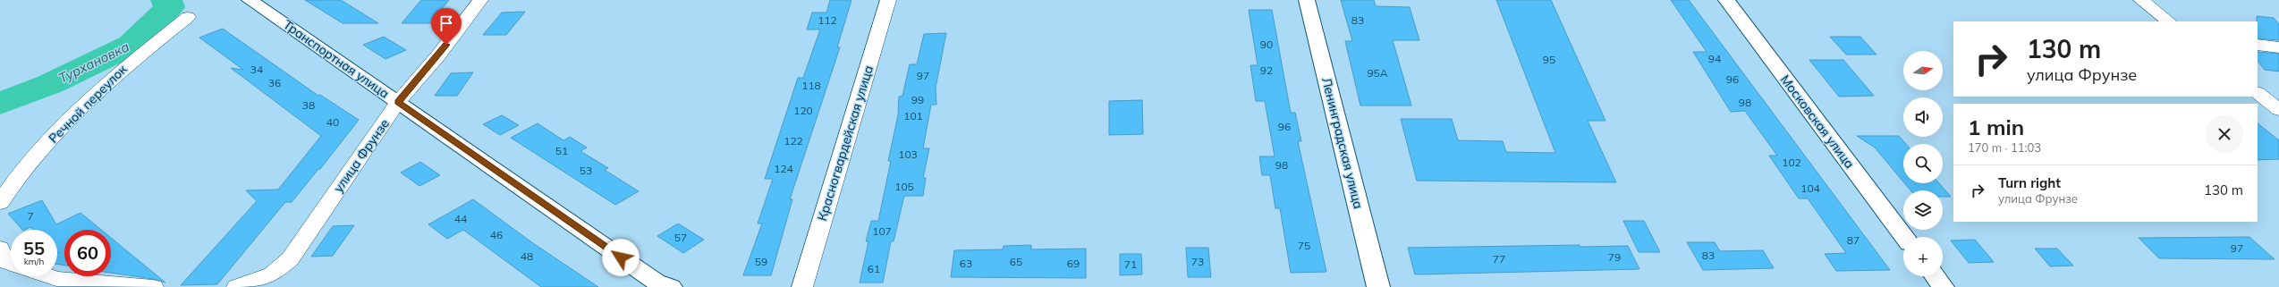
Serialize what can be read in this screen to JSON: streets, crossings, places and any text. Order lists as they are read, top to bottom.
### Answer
{
  "streets": {
    "main road": ["Транспортная улица", "Московская улица", "Ленинградская улица"],
    "street": ["Речной переулок", "Красногвардейская улица", "улица Фрунзе"]
  },
  "crossings": [
    ["Транспортная улица", "улица Фрунзе"]
  ],
  "water": ["Турхановка"],
  "house_numbers": [
    "112",
    "83",
    "90",
    "94",
    "95",
    "34",
    "92",
    "95А",
    "97",
    "96",
    "36",
    "118",
    "99",
    "98",
    "38",
    "120",
    "101",
    "40",
    "96",
    "122",
    "51",
    "103",
    "102",
    "98",
    "124",
    "53",
    "105",
    "104",
    "7",
    "44",
    "107",
    "46",
    "57",
    "87",
    "75",
    "97",
    "83",
    "48",
    "79",
    "77",
    "59",
    "65",
    "73",
    "63",
    "69",
    "71",
    "61"
  ],
  "north": "right",
  "page": {
    "turn": ["130 m", "улица Фрунзе"],
    "map_buttons": "+",
    "heading": ["1 min", "170 m · 11:03"],
    "list": [
      {
        "name": "Turn right",
        "note": "улица Фрунзе",
        "value": "130 m"
      }
    ],
    "speed": "55 km/h",
    "limit": "60"
  }
}
